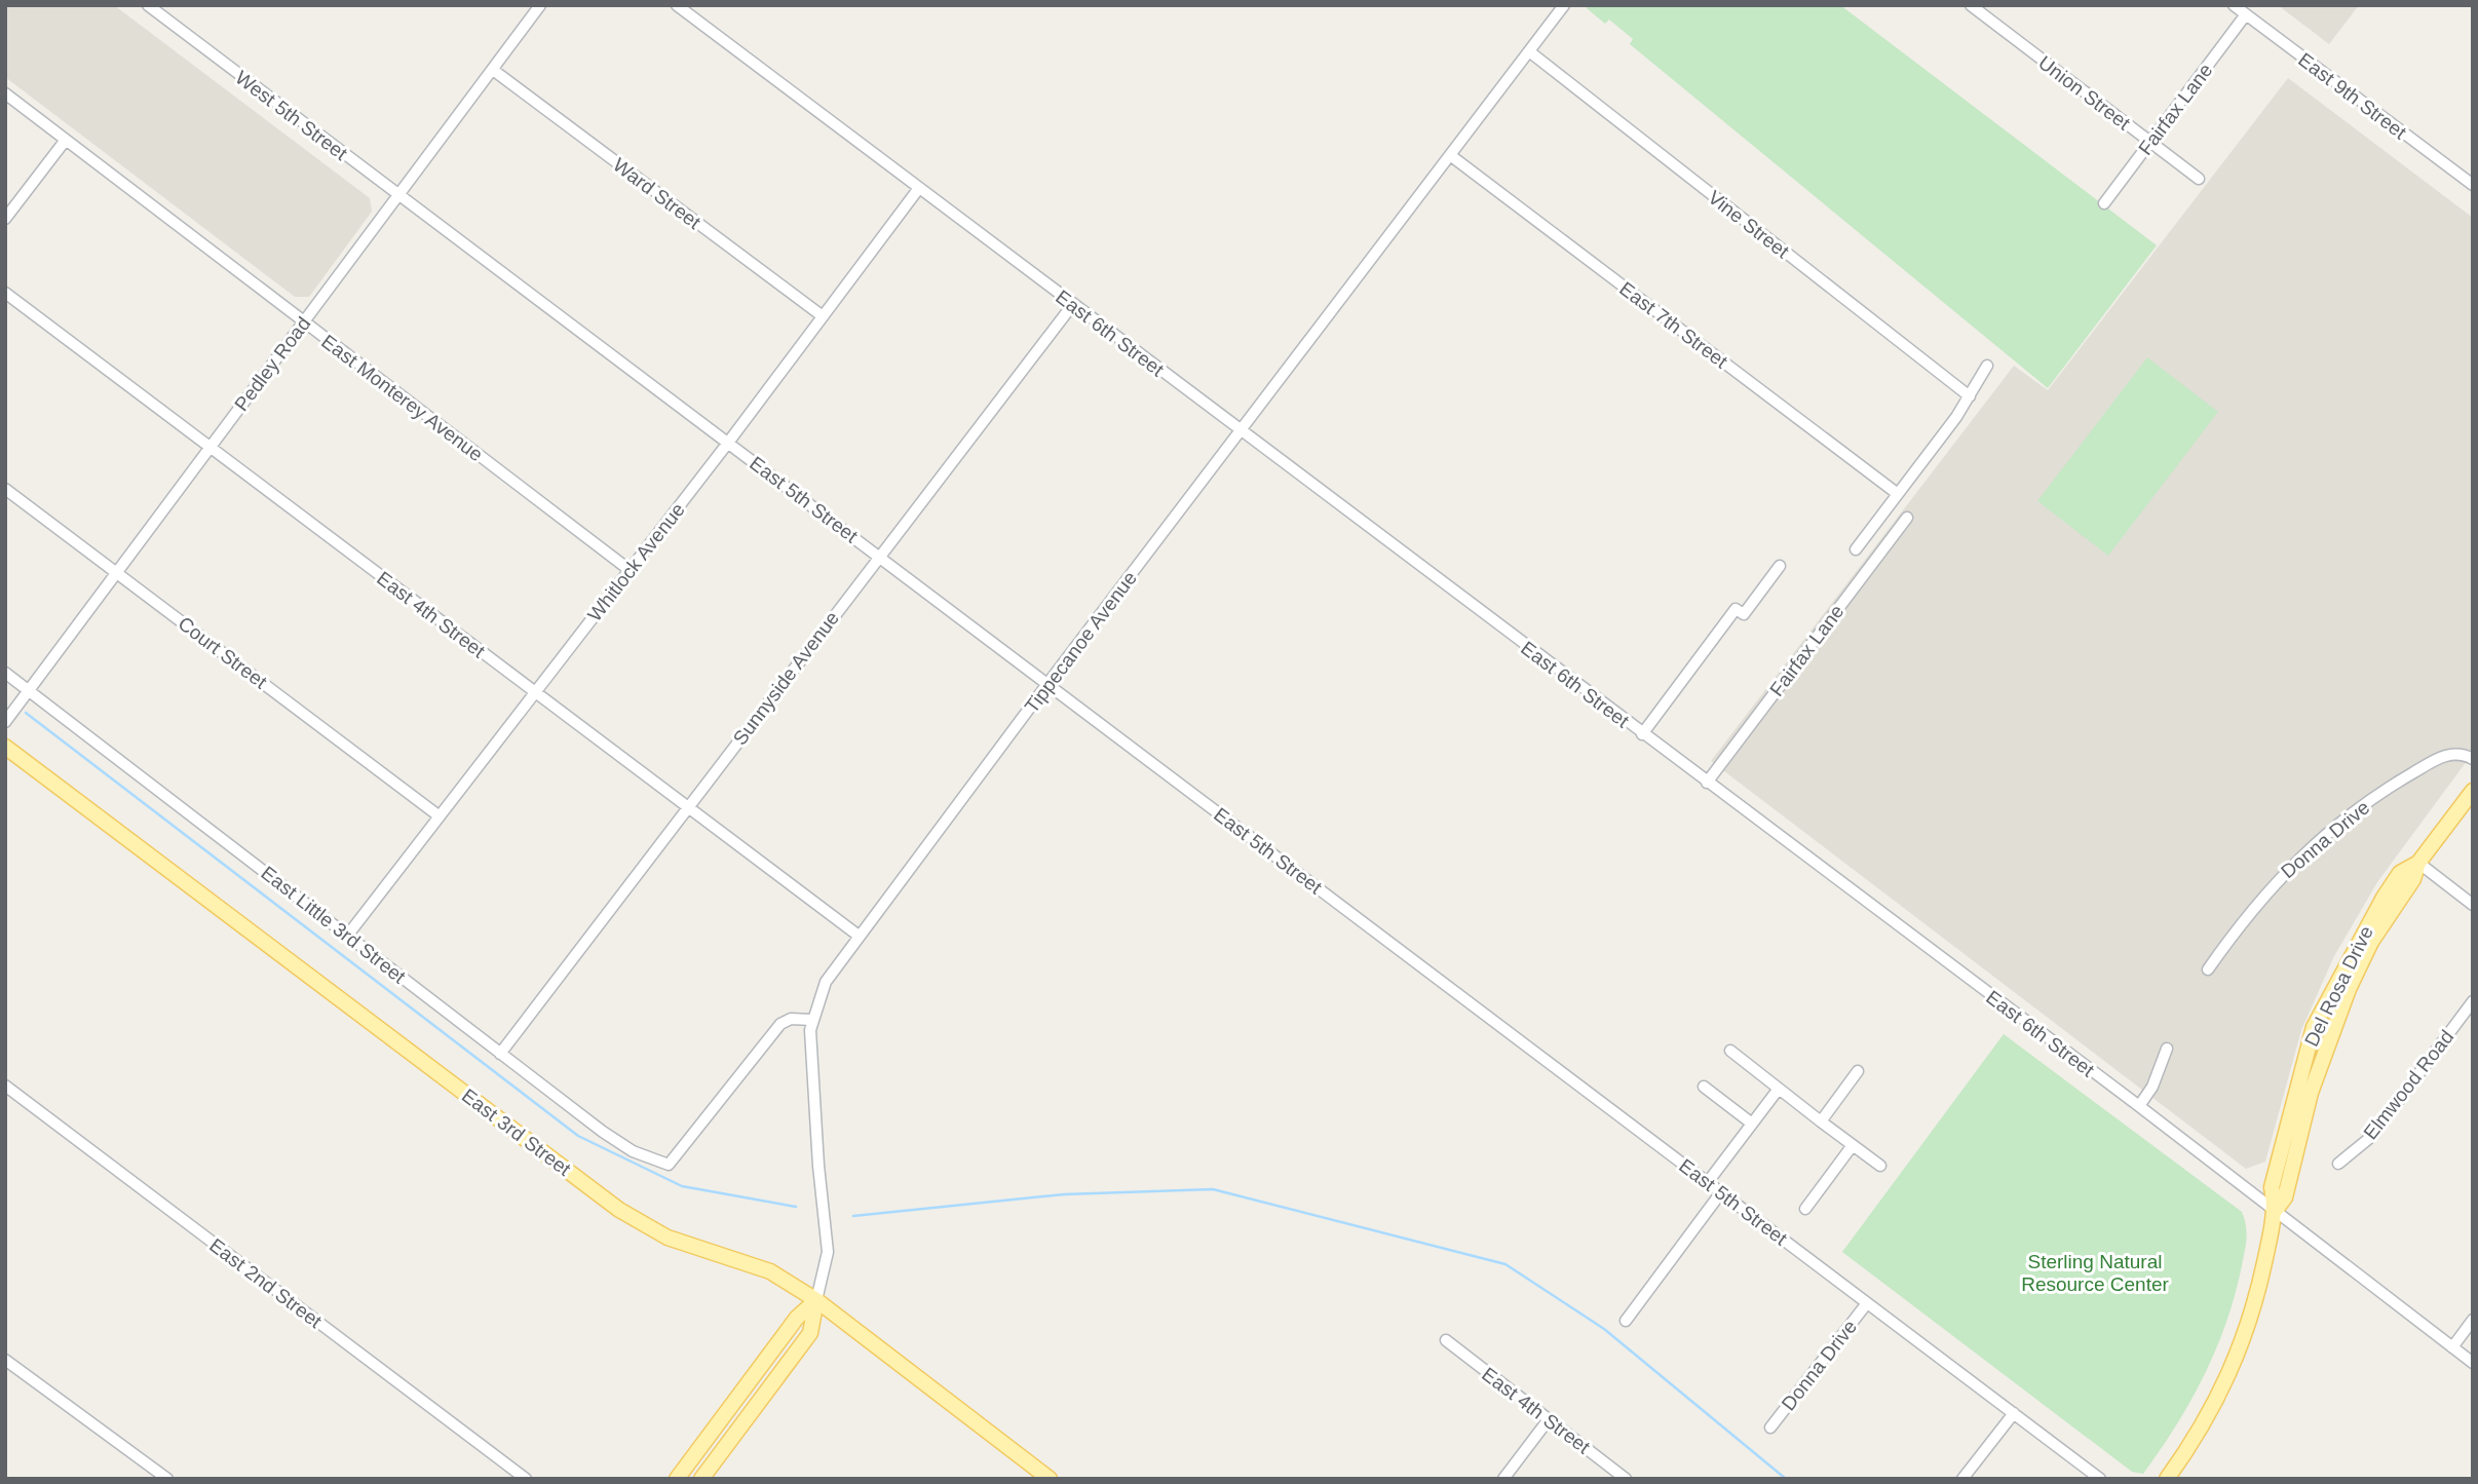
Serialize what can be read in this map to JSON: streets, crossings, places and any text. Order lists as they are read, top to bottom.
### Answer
{
  "streets": {
    "main road": ["Del Rosa Drive", "East 3rd Street"],
    "street": [
      "Union Street",
      "East 9th Street",
      "Fairfax Lane",
      "West 5th Street",
      "Ward Street",
      "Vine Street",
      "East 7th Street",
      "East 6th Street",
      "Pedley Road",
      "East Monterey Avenue",
      "East 5th Street",
      "Whitlock Avenue",
      "East 4th Street",
      "Tippecanoe Avenue",
      "Court Street",
      "Sunnyside Avenue",
      "Donna Drive",
      "East Little 3rd Street",
      "Elmwood Road",
      "East 2nd Street"
    ]
  },
  "crossings": [
    ["Union Street", "Fairfax Lane"],
    ["East 9th Street", "Fairfax Lane"],
    ["Fairfax Lane", "East 6th Street"],
    ["West 5th Street", "Pedley Road"],
    ["West 5th Street", "East 5th Street"],
    ["Ward Street", "Pedley Road"],
    ["Ward Street", "Whitlock Avenue"],
    ["Vine Street", "Tippecanoe Avenue"],
    ["East 7th Street", "Tippecanoe Avenue"],
    ["East 6th Street", "Whitlock Avenue"],
    ["East 6th Street", "Tippecanoe Avenue"],
    ["East 6th Street", "Sunnyside Avenue"],
    ["East 6th Street", "Del Rosa Drive"],
    ["Pedley Road", "East Monterey Avenue"],
    ["Pedley Road", "East 4th Street"],
    ["Pedley Road", "Court Street"],
    ["Pedley Road", "East Little 3rd Street"],
    ["East Monterey Avenue", "Whitlock Avenue"],
    ["East 5th Street", "Whitlock Avenue"],
    ["East 5th Street", "Tippecanoe Avenue"],
    ["East 5th Street", "Sunnyside Avenue"],
    ["East 5th Street", "Donna Drive"],
    ["Whitlock Avenue", "East 4th Street"],
    ["Whitlock Avenue", "Court Street"],
    ["Whitlock Avenue", "East Little 3rd Street"],
    ["East 4th Street", "Tippecanoe Avenue"],
    ["East 4th Street", "Sunnyside Avenue"],
    ["Tippecanoe Avenue", "East Little 3rd Street"],
    ["Tippecanoe Avenue", "East 3rd Street"],
    ["Sunnyside Avenue", "East Little 3rd Street"]
  ],
  "parks": ["Sterling Natural Resource Center"]
}
